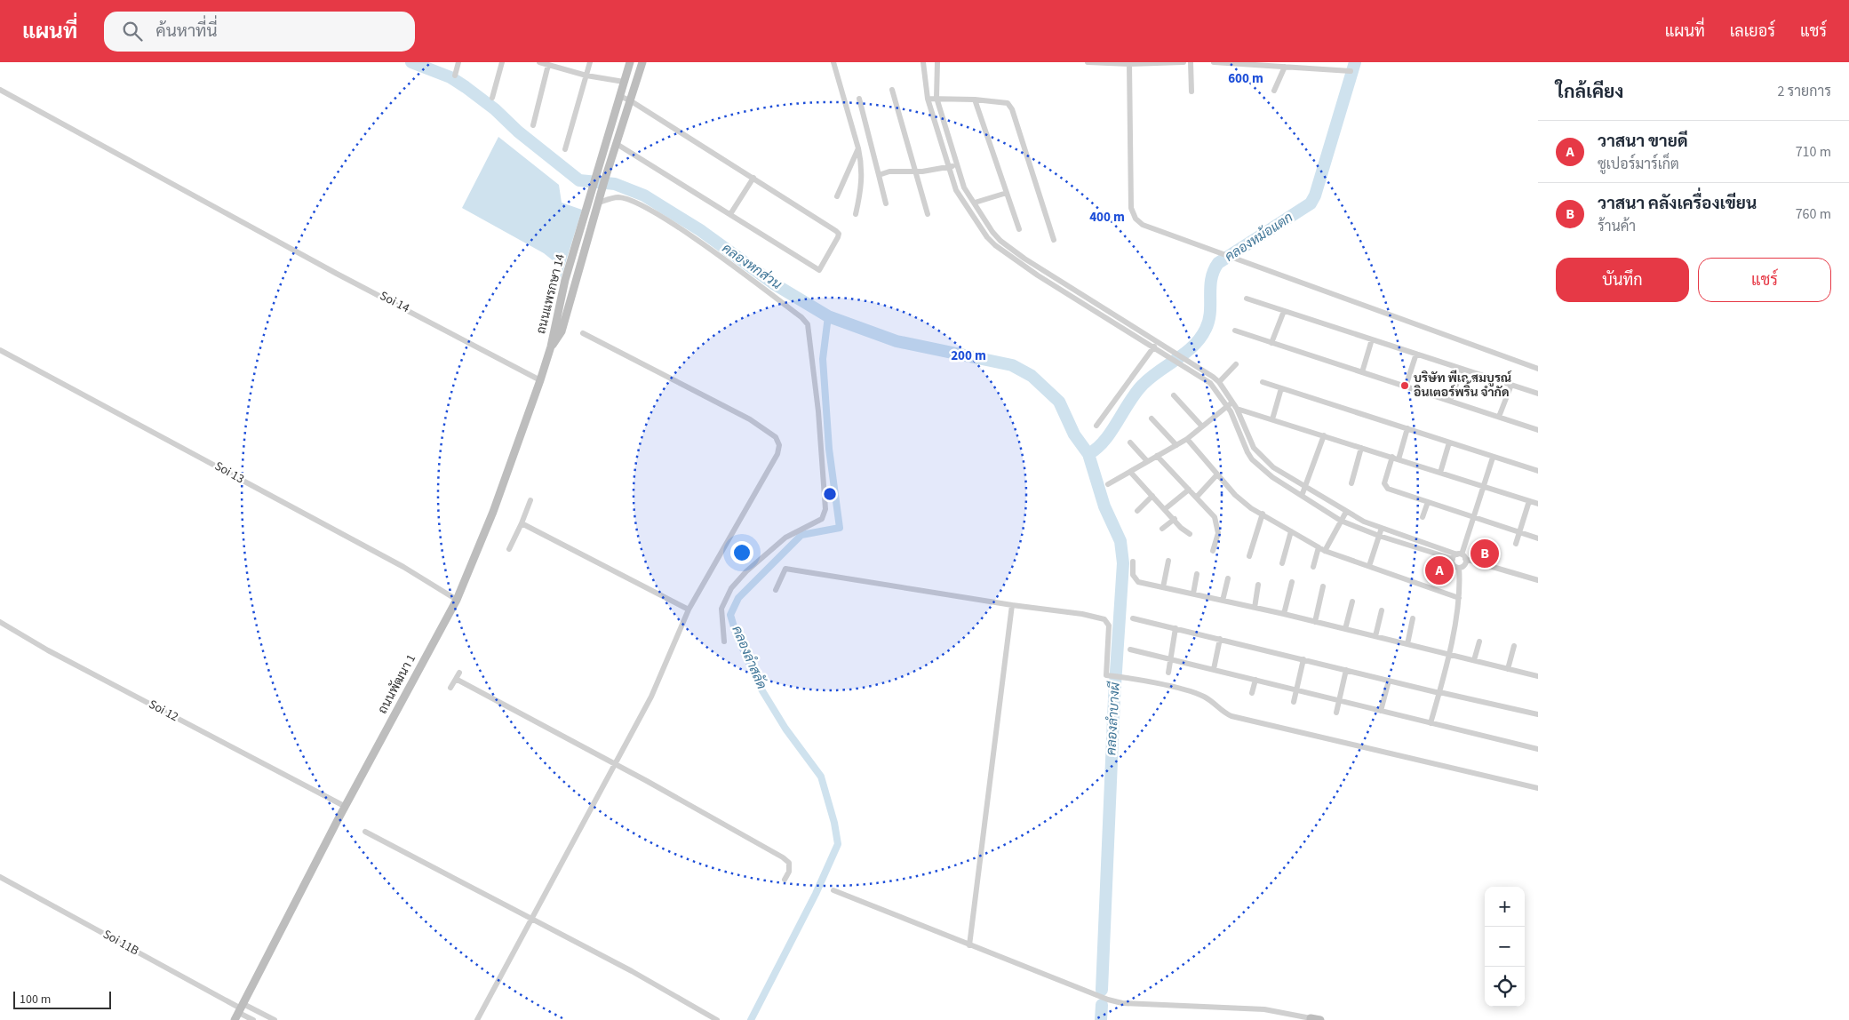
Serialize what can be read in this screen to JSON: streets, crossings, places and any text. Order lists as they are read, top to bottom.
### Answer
{
  "streets": {
    "main road": ["ถนนแพรกษา 14", "ถนนพัฒนา 1"],
    "street": [
      "Soi 14",
      "Soi 13",
      "Soi 12",
      "Soi 11B"
    ]
  },
  "crossings": [
    ["ถนนแพรกษา 14", "ถนนพัฒนา 1"],
    ["Soi 14", "ถนนพัฒนา 1"],
    ["Soi 13", "ถนนพัฒนา 1"],
    ["ถนนพัฒนา 1", "Soi 12"],
    ["ถนนพัฒนา 1", "Soi 11B"]
  ],
  "water": [
    "คลองหม้อแตก",
    "คลองหกส่วน",
    "คลองลำสลัด",
    "คลองลำบางผี"
  ],
  "places": ["บริษัท พีเอ สมบูรณ์ อินเตอร์พริ้น จำกัด"],
  "scale_bar": "100 m",
  "page": {
    "header": "แผนที่",
    "search": "ค้นหาที่นี่",
    "nav": ["แผนที่", "เลเยอร์", "แชร์"],
    "heading": ["ใกล้เคียง", "2 รายการ"],
    "list": [
      {
        "mark": "A",
        "name": "วาสนา ขายดี",
        "note": "ซูเปอร์มาร์เก็ต",
        "value": "710 m"
      },
      {
        "mark": "B",
        "name": "วาสนา คลังเครื่องเขียน",
        "note": "ร้านค้า",
        "value": "760 m"
      }
    ],
    "buttons": ["บันทึก", "แชร์"],
    "pins": ["B", "A"],
    "map_buttons": ["+", "−"],
    "scale": "100 m"
  },
  "rings": ["600 m", "400 m", "200 m"]
}
